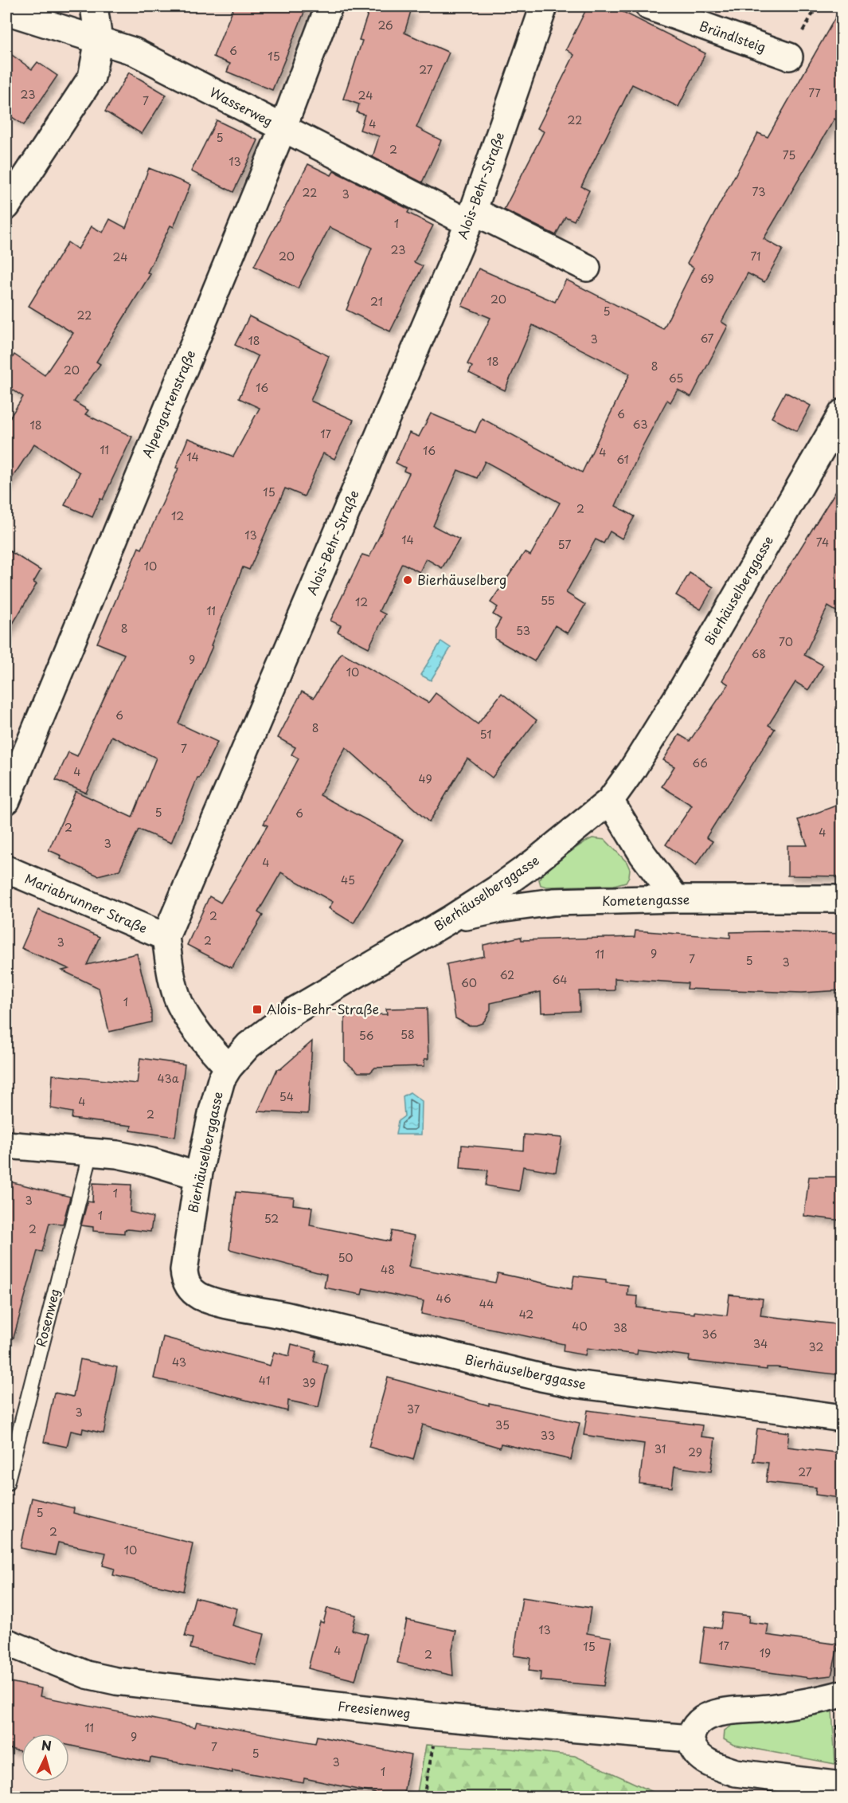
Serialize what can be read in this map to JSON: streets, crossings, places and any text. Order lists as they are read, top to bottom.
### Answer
{
  "streets": {
    "street": [
      "Bründlsteig",
      "Wasserweg",
      "Alois-Behr-Straße",
      "Alpengartenstraße",
      "Bierhäuselberggasse",
      "Kometengasse",
      "Mariabrunner Straße",
      "Freesienweg"
    ],
    "lane": ["Rosenweg"]
  },
  "crossings": [
    ["Wasserweg", "Alois-Behr-Straße"],
    ["Wasserweg", "Alpengartenstraße"],
    ["Alois-Behr-Straße", "Mariabrunner Straße"],
    ["Bierhäuselberggasse", "Kometengasse"]
  ],
  "places": {
    "other": ["Bierhäuselberg"],
    "transit": ["Alois-Behr-Straße"]
  },
  "house_numbers": [
    "26",
    "6",
    "15",
    "27",
    "77",
    "23",
    "24",
    "7",
    "22",
    "4",
    "5",
    "2",
    "75",
    "13",
    "73",
    "22",
    "3",
    "1",
    "23",
    "20",
    "71",
    "24",
    "69",
    "20",
    "21",
    "5",
    "22",
    "67",
    "3",
    "18",
    "18",
    "8",
    "20",
    "65",
    "16",
    "6",
    "63",
    "18",
    "17",
    "11",
    "16",
    "4",
    "14",
    "61",
    "15",
    "2",
    "12",
    "13",
    "14",
    "74",
    "57",
    "10",
    "55",
    "12",
    "11",
    "8",
    "53",
    "70",
    "68",
    "9",
    "10",
    "6",
    "8",
    "51",
    "7",
    "66",
    "4",
    "49",
    "5",
    "6",
    "2",
    "4",
    "3",
    "4",
    "45",
    "2",
    "2",
    "3",
    "9",
    "11",
    "7",
    "5",
    "3",
    "62",
    "64",
    "60",
    "1",
    "58",
    "56",
    "43a",
    "54",
    "4",
    "2",
    "1",
    "3",
    "1",
    "52",
    "2",
    "50",
    "48",
    "46",
    "44",
    "42",
    "40",
    "38",
    "36",
    "34",
    "32",
    "43",
    "41",
    "39",
    "37",
    "3",
    "35",
    "33",
    "31",
    "29",
    "27",
    "5",
    "2",
    "10",
    "13",
    "17",
    "15",
    "4",
    "19",
    "2",
    "11",
    "9",
    "7",
    "5",
    "3",
    "1"
  ],
  "north": "top"
}
